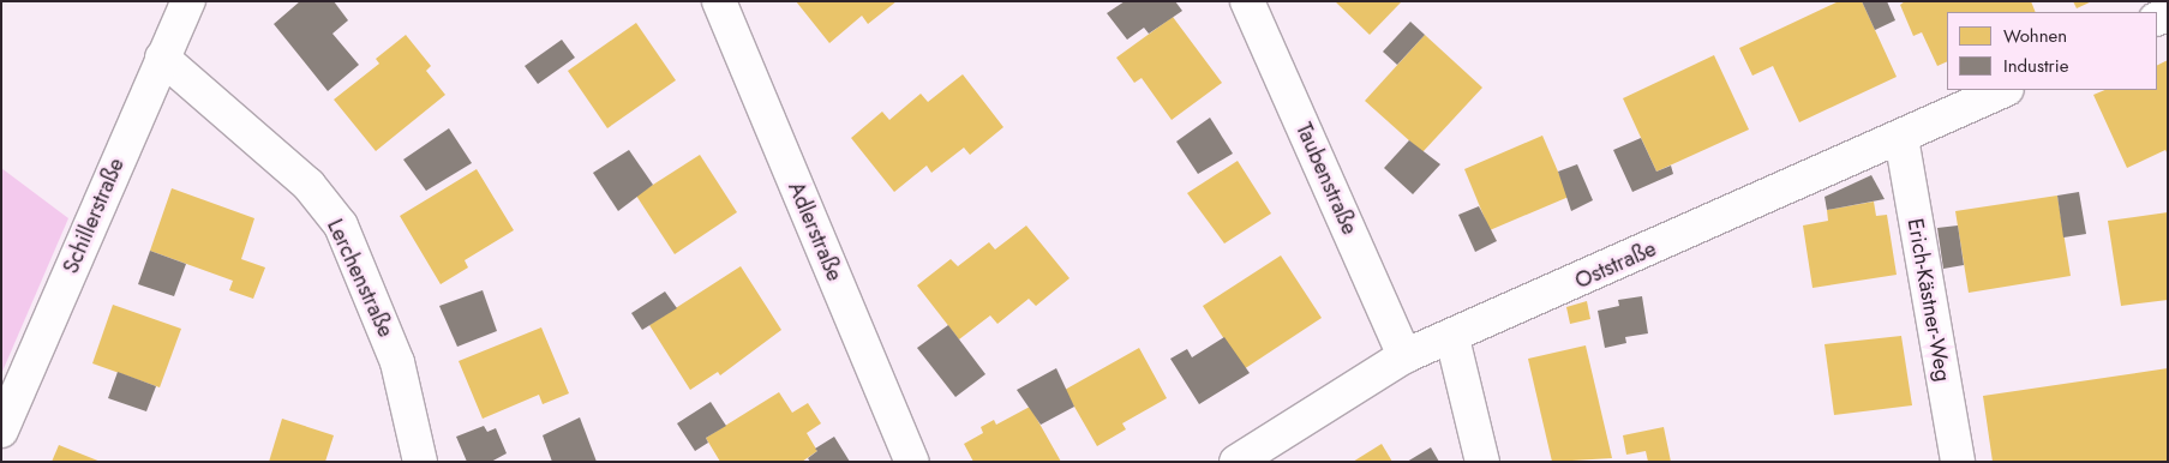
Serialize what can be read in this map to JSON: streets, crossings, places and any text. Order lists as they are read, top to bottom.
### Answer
{
  "streets": {
    "street": [
      "Taubenstraße",
      "Schillerstraße",
      "Adlerstraße",
      "Oststraße",
      "Lerchenstraße",
      "Erich-Kästner-Weg"
    ]
  },
  "crossings": [
    ["Taubenstraße", "Oststraße"],
    ["Schillerstraße", "Lerchenstraße"],
    ["Oststraße", "Erich-Kästner-Weg"]
  ],
  "legend": ["Wohnen", "Industrie"]
}
